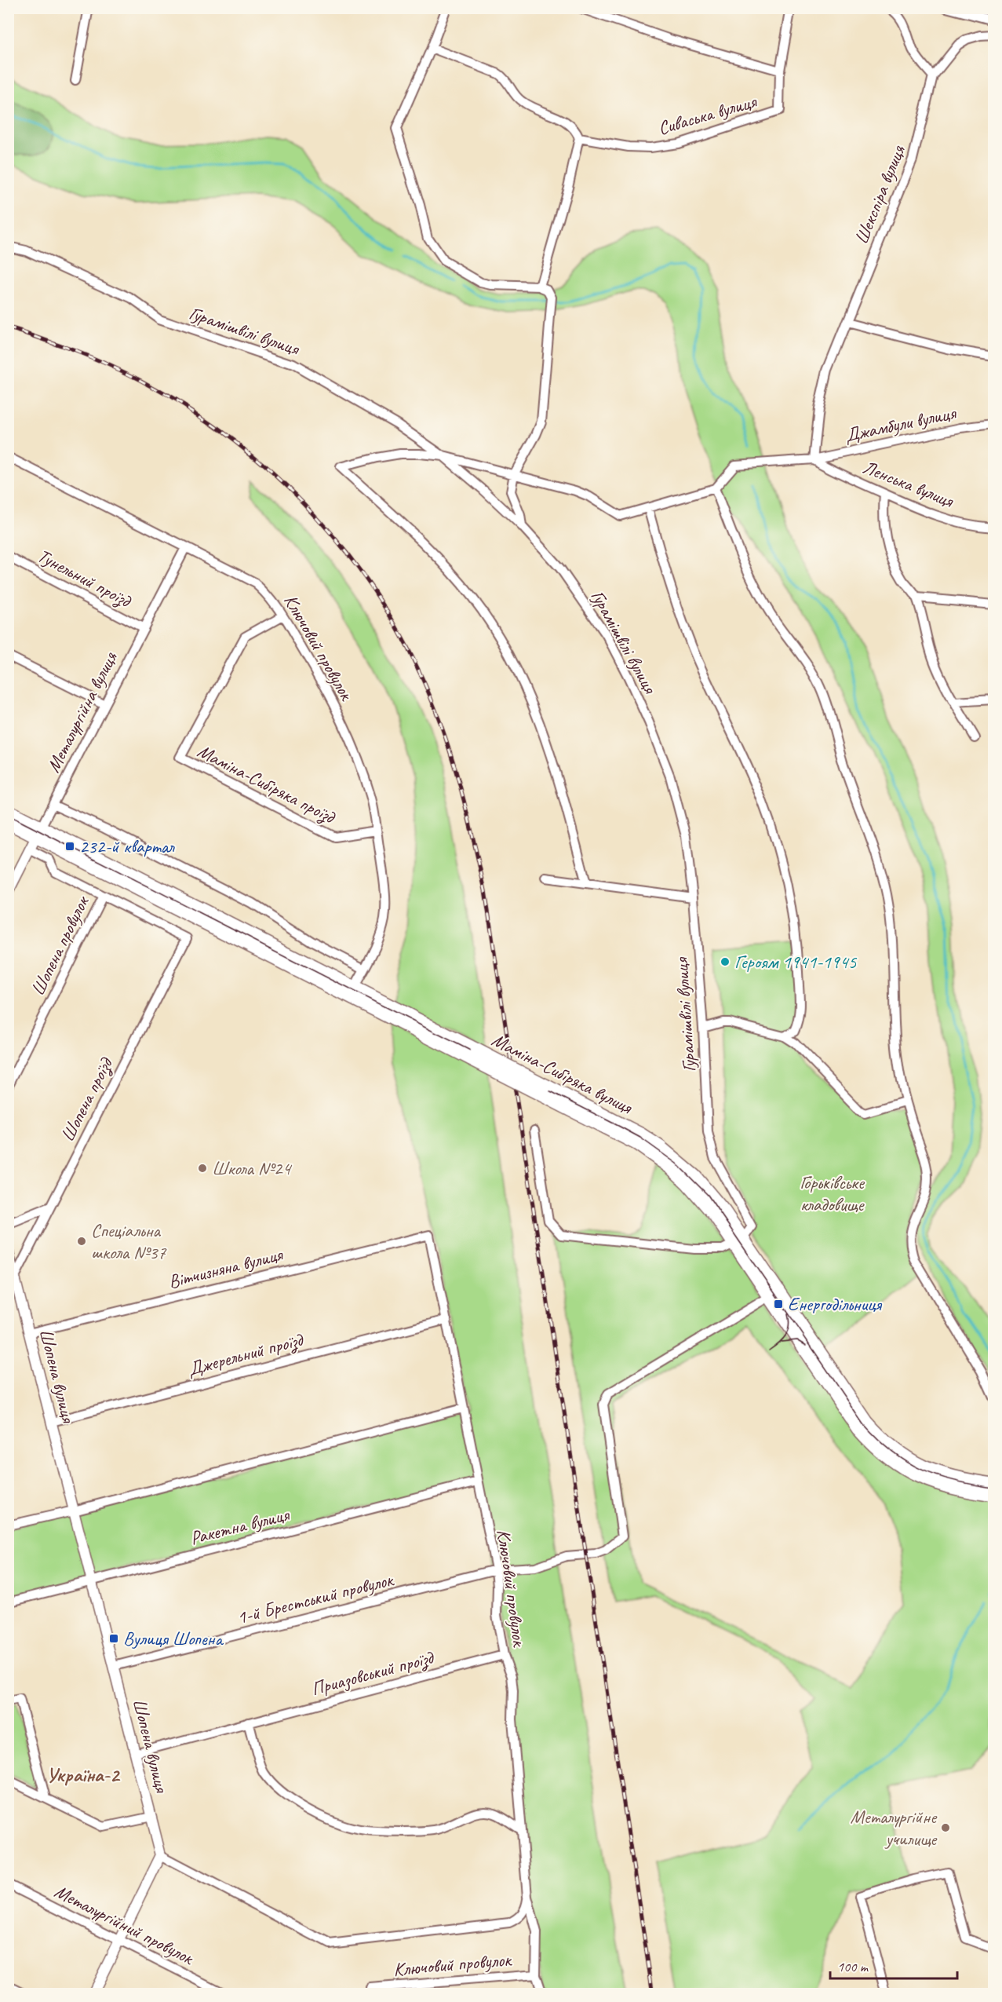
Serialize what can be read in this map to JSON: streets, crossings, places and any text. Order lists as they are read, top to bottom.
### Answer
{
  "streets": {
    "main road": ["Маміна-Сибіряка вулиця"],
    "street": [
      "Сиваська вулиця",
      "Шекспіра вулиця",
      "Гурамішвілі вулиця",
      "Джамбули вулиця",
      "Ленська вулиця",
      "Тунельний проїзд",
      "Ключовий провулок",
      "Металургійна вулиця",
      "Маміна-Сибіряка проїзд",
      "Шопена провулок",
      "Шопена проїзд",
      "Вітчизняна вулиця",
      "Джерельний проїзд",
      "Шопена вулиця",
      "Ракетна вулиця",
      "1-й Брестський провулок",
      "Приазовський проїзд",
      "Металургійний провулок"
    ]
  },
  "crossings": [
    ["Шекспіра вулиця", "Джамбули вулиця"],
    ["Шекспіра вулиця", "Ленська вулиця"],
    ["Гурамішвілі вулиця", "Джамбули вулиця"],
    ["Гурамішвілі вулиця", "Маміна-Сибіряка вулиця"],
    ["Джамбули вулиця", "Ленська вулиця"],
    ["Тунельний проїзд", "Металургійна вулиця"],
    ["Ключовий провулок", "Металургійна вулиця"],
    ["Ключовий провулок", "Маміна-Сибіряка проїзд"],
    ["Ключовий провулок", "Маміна-Сибіряка вулиця"],
    ["Ключовий провулок", "Вітчизняна вулиця"],
    ["Ключовий провулок", "Джерельний проїзд"],
    ["Ключовий провулок", "Ракетна вулиця"],
    ["Ключовий провулок", "1-й Брестський провулок"],
    ["Ключовий провулок", "Приазовський проїзд"],
    ["Металургійна вулиця", "Маміна-Сибіряка вулиця"],
    ["Шопена провулок", "Шопена проїзд"],
    ["Маміна-Сибіряка вулиця", "1-й Брестський провулок"],
    ["Шопена проїзд", "Шопена вулиця"],
    ["Вітчизняна вулиця", "Шопена вулиця"],
    ["Джерельний проїзд", "Шопена вулиця"],
    ["Шопена вулиця", "Ракетна вулиця"],
    ["Шопена вулиця", "1-й Брестський провулок"],
    ["Шопена вулиця", "Приазовський проїзд"]
  ],
  "districts": ["Україна-2"],
  "parks": ["Горьківське кладовище"],
  "places": {
    "transit": ["232-й квартал", "Енергодільниця", "Вулиця Шопена"],
    "other": [
      "Героям 1941-1945",
      "Школа №24",
      "Спеціальна школа №37",
      "Металургійне училище"
    ]
  },
  "scale_bar": "100 m"
}
